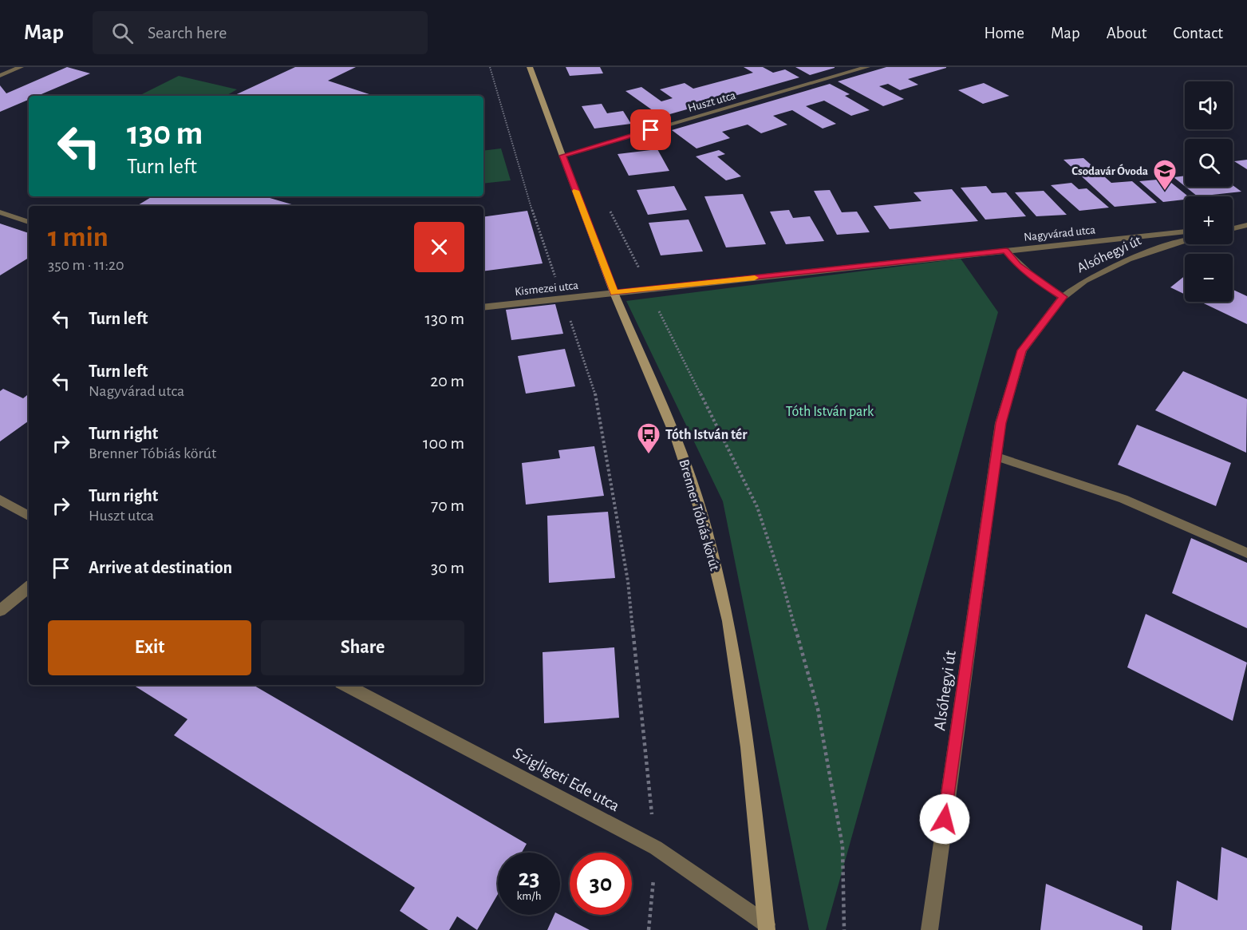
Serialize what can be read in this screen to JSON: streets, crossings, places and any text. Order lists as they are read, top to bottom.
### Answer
{
  "streets": {
    "street": [
      "Huszt utca",
      "Nagyvárad utca",
      "Alsóhegyi út",
      "Kismezei utca",
      "Brenner Tóbiás körút",
      "Szigligeti Ede utca"
    ]
  },
  "crossings": [
    ["Huszt utca", "Brenner Tóbiás körút"],
    ["Nagyvárad utca", "Kismezei utca"],
    ["Nagyvárad utca", "Brenner Tóbiás körút"],
    ["Kismezei utca", "Brenner Tóbiás körút"],
    ["Brenner Tóbiás körút", "Szigligeti Ede utca"]
  ],
  "parks": ["Tóth István park"],
  "places": {
    "school or university": ["Csodavár Óvoda"],
    "bus stop": ["Tóth István tér"]
  },
  "page": {
    "header": "Map",
    "search": "Search here",
    "nav": [
      "Home",
      "Map",
      "About",
      "Contact"
    ],
    "map_buttons": ["+", "−"],
    "turn": ["130 m", "Turn left"],
    "heading": ["1 min", "350 m · 11:20"],
    "list": [
      {
        "name": "Turn left",
        "value": "130 m"
      },
      {
        "name": "Turn left",
        "note": "Nagyvárad utca",
        "value": "20 m"
      },
      {
        "name": "Turn right",
        "note": "Brenner Tóbiás körút",
        "value": "100 m"
      },
      {
        "name": "Turn right",
        "note": "Huszt utca",
        "value": "70 m"
      },
      {
        "name": "Arrive at destination",
        "value": "30 m"
      }
    ],
    "buttons": ["Exit", "Share"],
    "speed": "23 km/h",
    "limit": "30"
  }
}
